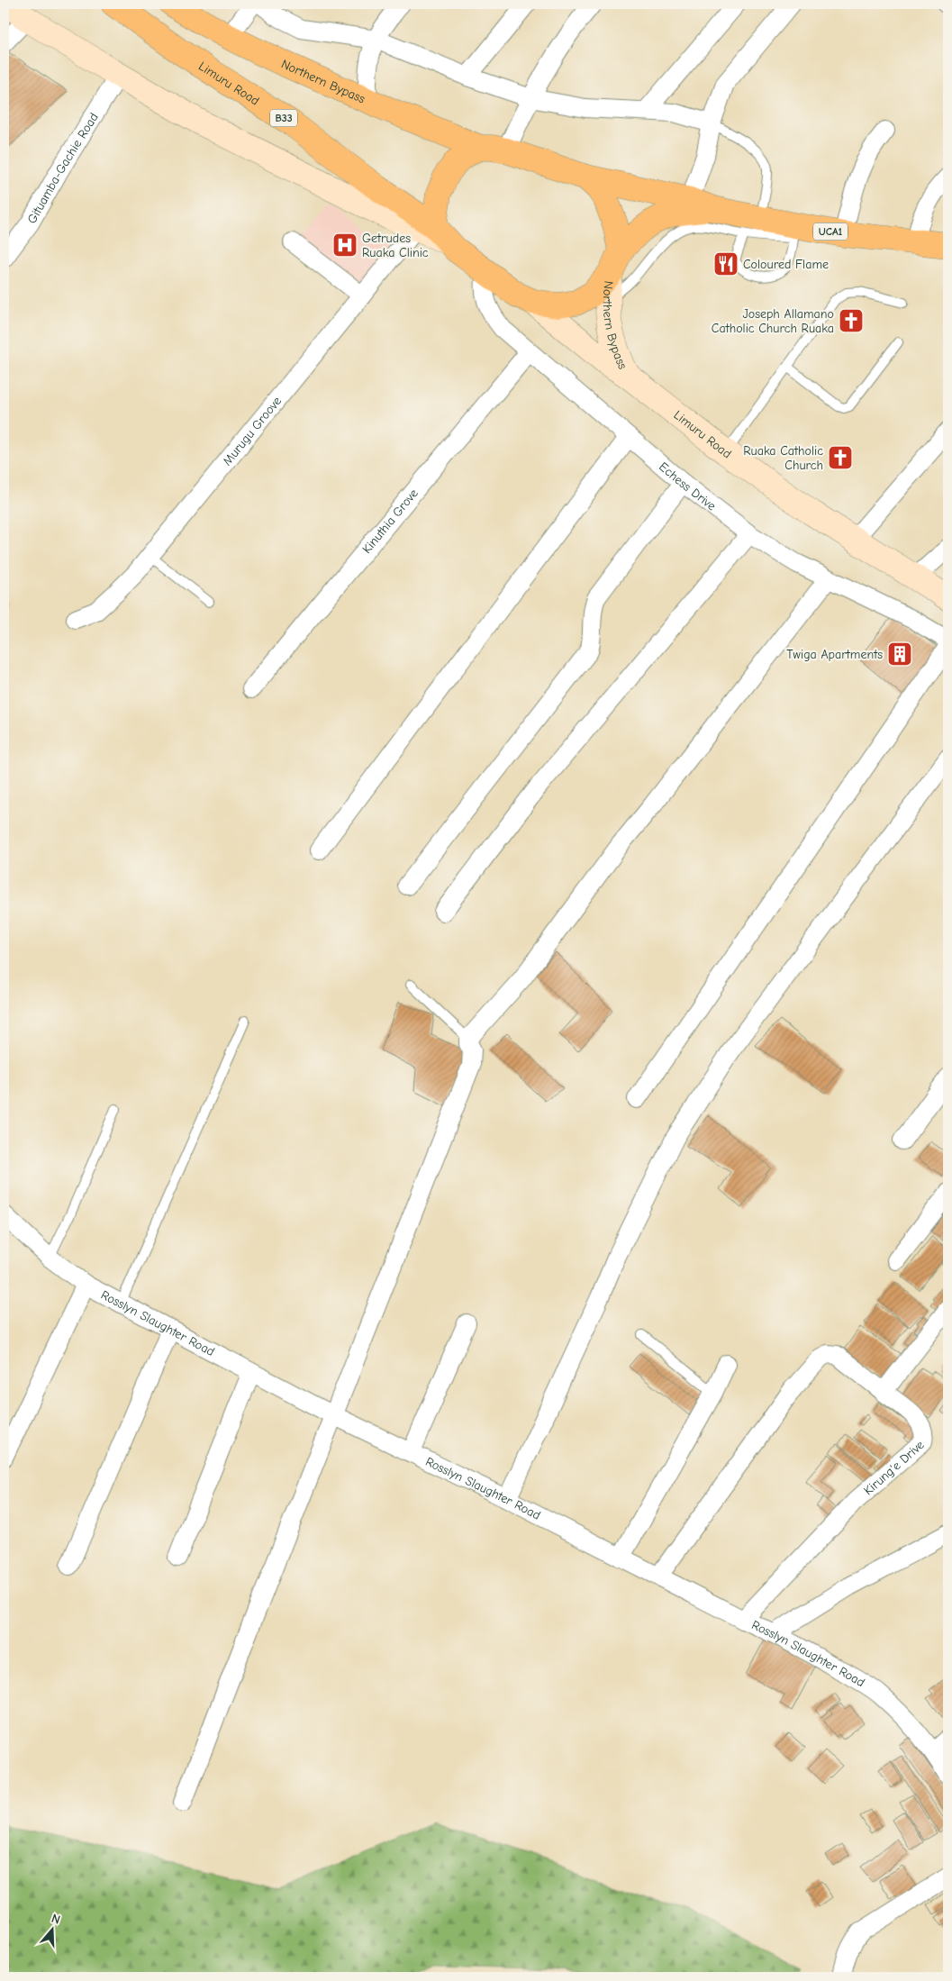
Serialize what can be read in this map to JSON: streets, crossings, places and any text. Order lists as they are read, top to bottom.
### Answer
{
  "streets": {
    "main road": [
      "Northern Bypass",
      "Limuru Road",
      "B33",
      "UCA1"
    ],
    "street": [
      "Gituamba-Gachie Road",
      "Murugu Groove",
      "Echess Drive",
      "Kinuthia Grove",
      "Rosslyn Slaughter Road",
      "Kirung'e Drive"
    ]
  },
  "crossings": [
    ["Northern Bypass", "Limuru Road"],
    ["Northern Bypass", "Murugu Groove"],
    ["Northern Bypass", "Echess Drive"],
    ["Limuru Road", "Murugu Groove"],
    ["Echess Drive", "Kinuthia Grove"],
    ["Rosslyn Slaughter Road", "Kirung'e Drive"]
  ],
  "places": {
    "hospital": ["Getrudes Ruaka Clinic"],
    "restaurant": ["Coloured Flame"],
    "church": ["Joseph Allamano Catholic Church Ruaka", "Ruaka Catholic Church"],
    "building": ["Twiga Apartments"]
  },
  "north": "top"
}
